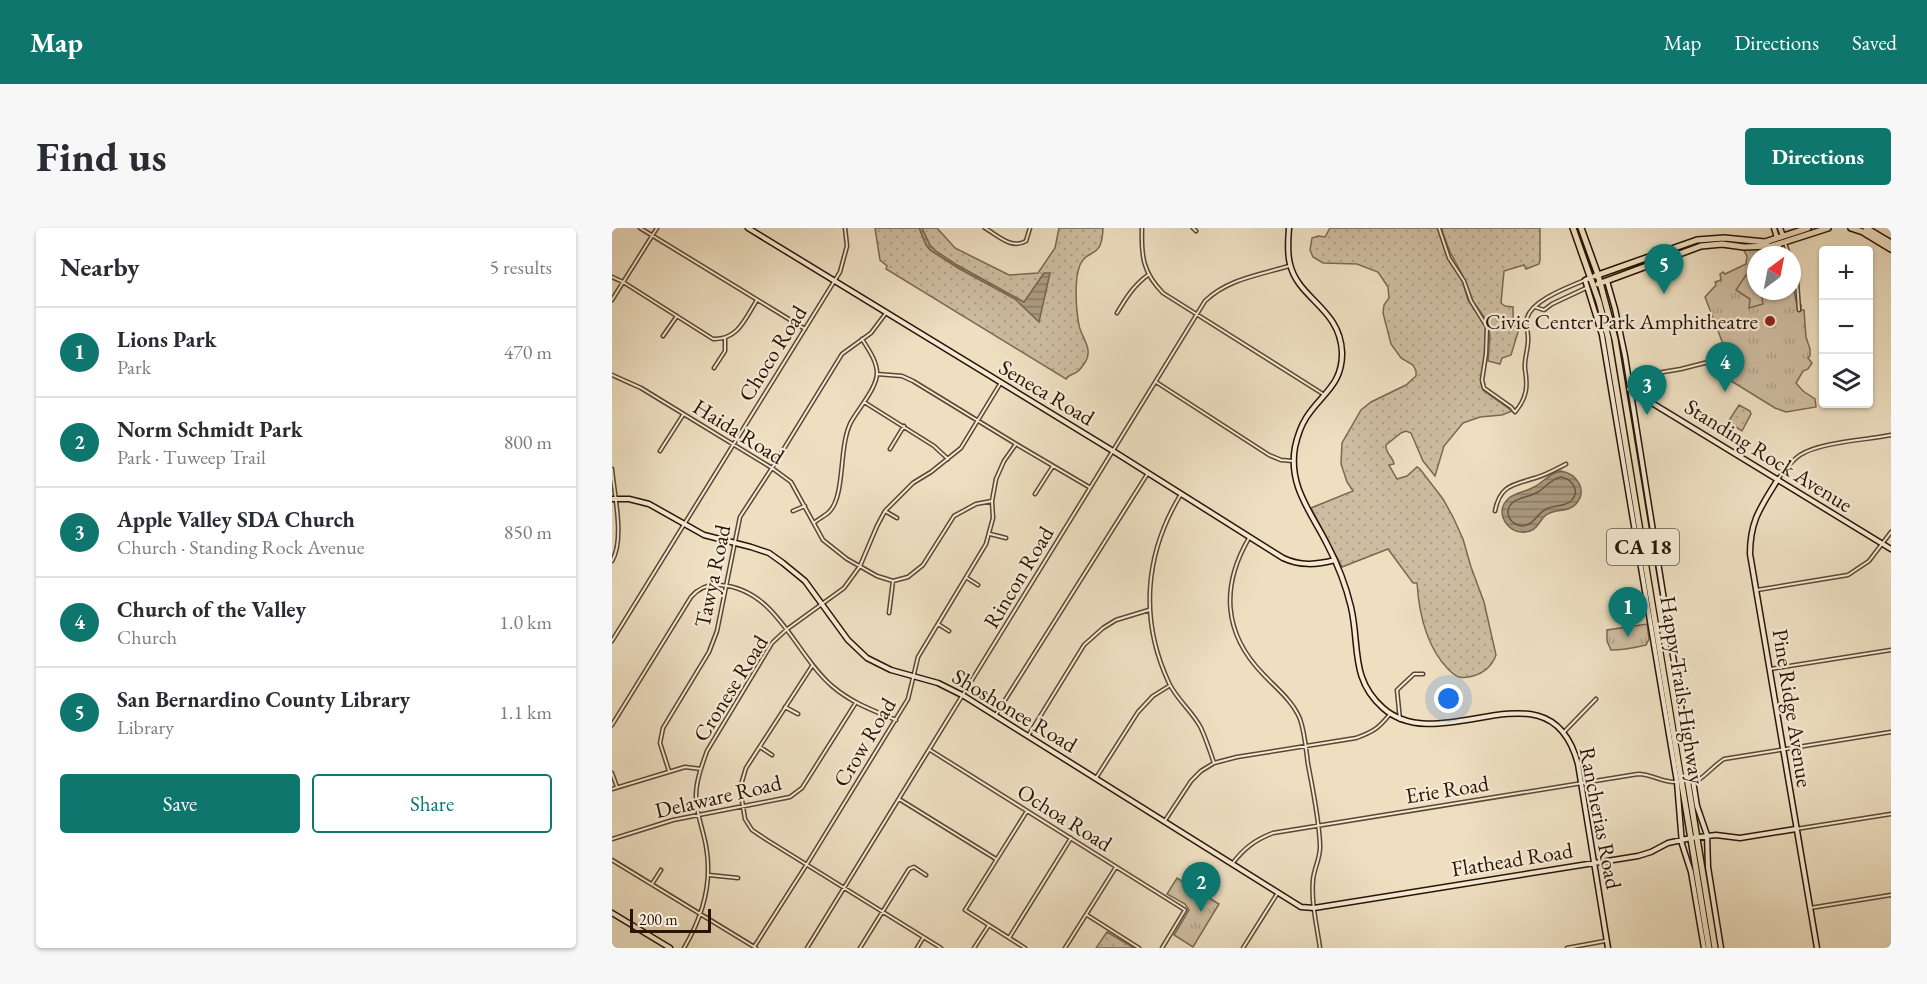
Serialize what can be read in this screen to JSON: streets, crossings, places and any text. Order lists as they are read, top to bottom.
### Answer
{
  "streets": {
    "main road": ["CA 18", "Happy Trails Highway"],
    "street": [
      "Choco Road",
      "Seneca Road",
      "Haida Road",
      "Standing Rock Avenue",
      "Tawya Road",
      "Rincon Road",
      "Cronese Road",
      "Pine Ridge Avenue",
      "Shoshonee Road",
      "Crow Road",
      "Erie Road",
      "Delaware Road",
      "Ochoa Road",
      "Rancherias Road",
      "Flathead Road"
    ]
  },
  "crossings": [
    ["Choco Road", "Seneca Road"],
    ["Choco Road", "Haida Road"],
    ["Choco Road", "Shoshonee Road"],
    ["Seneca Road", "Tawya Road"],
    ["Seneca Road", "Rincon Road"],
    ["Seneca Road", "Cronese Road"],
    ["Seneca Road", "Rancherias Road"],
    ["Haida Road", "Tawya Road"],
    ["Haida Road", "Cronese Road"],
    ["Standing Rock Avenue", "Pine Ridge Avenue"],
    ["Tawya Road", "Shoshonee Road"],
    ["Rincon Road", "Shoshonee Road"],
    ["Rincon Road", "Ochoa Road"],
    ["Rincon Road", "Rancherias Road"],
    ["Cronese Road", "Shoshonee Road"],
    ["Cronese Road", "Delaware Road"],
    ["Happy Trails Highway", "Flathead Road"],
    ["Pine Ridge Avenue", "Flathead Road"],
    ["Shoshonee Road", "Crow Road"],
    ["Shoshonee Road", "Erie Road"],
    ["Shoshonee Road", "Flathead Road"],
    ["Erie Road", "Rancherias Road"],
    ["Rancherias Road", "Flathead Road"]
  ],
  "places": ["Civic Center Park Amphitheatre"],
  "scale_bar": "200 m",
  "north": "top right",
  "page": {
    "header": "Map",
    "nav": ["Map", "Directions", "Saved"],
    "buttons": [
      "Directions",
      ["Save", "Share"]
    ],
    "title": "Find us",
    "heading": ["Nearby", "5 results"],
    "pins": [
      "5",
      "4",
      "3",
      "1",
      "2"
    ],
    "map_buttons": ["+", "−"],
    "list": [
      {
        "mark": "1",
        "name": "Lions Park",
        "note": "Park",
        "value": "470 m"
      },
      {
        "mark": "2",
        "name": "Norm Schmidt Park",
        "note": "Park · Tuweep Trail",
        "value": "800 m"
      },
      {
        "mark": "3",
        "name": "Apple Valley SDA Church",
        "note": "Church · Standing Rock Avenue",
        "value": "850 m"
      },
      {
        "mark": "4",
        "name": "Church of the Valley",
        "note": "Church",
        "value": "1.0 km"
      },
      {
        "mark": "5",
        "name": "San Bernardino County Library",
        "note": "Library",
        "value": "1.1 km"
      }
    ],
    "scale": "200 m"
  }
}
